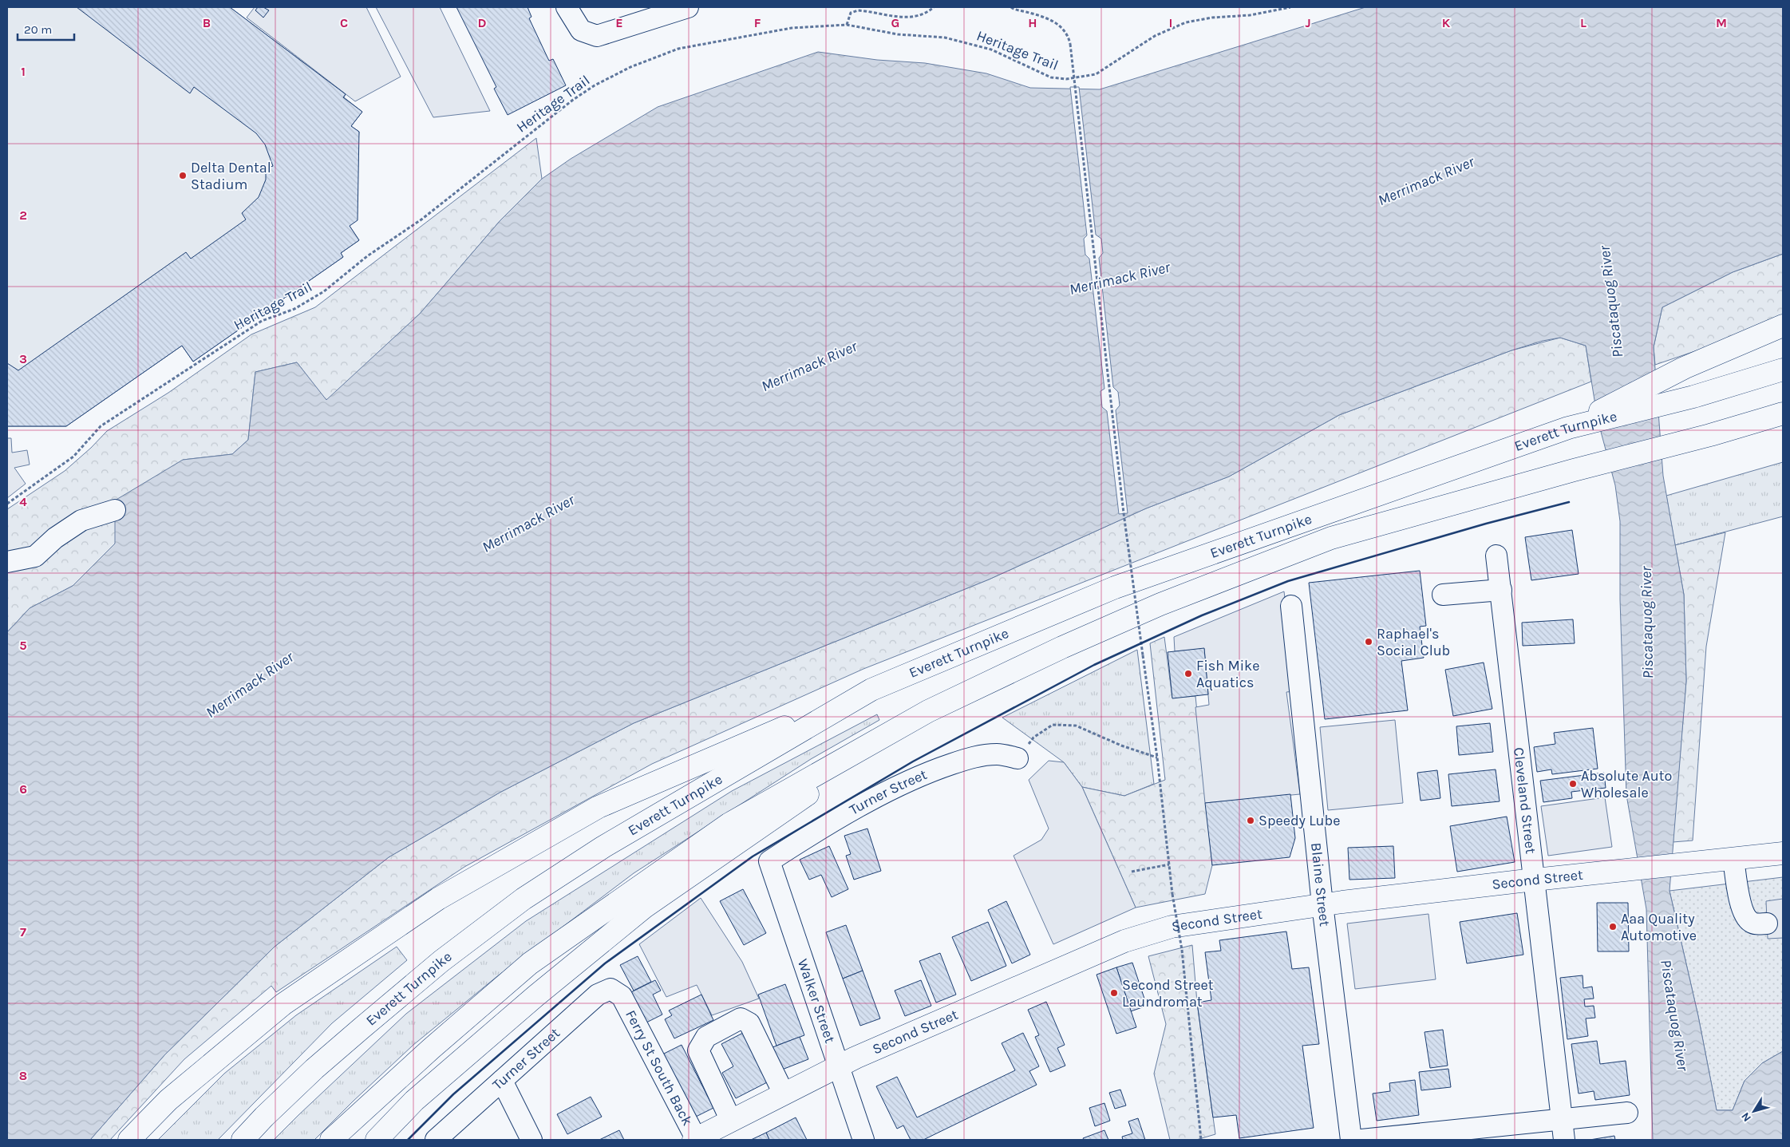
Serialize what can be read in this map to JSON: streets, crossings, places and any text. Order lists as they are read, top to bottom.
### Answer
{
  "streets": {
    "main road": ["Everett Turnpike", "Second Street"],
    "street": [
      "Turner Street",
      "Cleveland Street",
      "Blaine Street",
      "Walker Street",
      "Ferry St South Back"
    ],
    "path": ["Heritage Trail"]
  },
  "crossings": [
    ["Turner Street", "Walker Street"],
    ["Turner Street", "Ferry St South Back"],
    ["Cleveland Street", "Second Street"],
    ["Second Street", "Blaine Street"],
    ["Second Street", "Walker Street"],
    ["Second Street", "Ferry St South Back"]
  ],
  "water": ["Merrimack River", "Piscataquog River"],
  "places": [
    "Delta Dental Stadium",
    "Raphael's Social Club",
    "Fish Mike Aquatics",
    "Absolute Auto Wholesale",
    "Speedy Lube",
    "Aaa Quality Automotive",
    "Second Street Laundromat"
  ],
  "scale_bar": "20 m",
  "north": "bottom left",
  "grid": {
    "columns": [
      "B",
      "C",
      "D",
      "E",
      "F",
      "G",
      "H",
      "I",
      "J",
      "K",
      "L",
      "M"
    ],
    "rows": [
      "1",
      "2",
      "3",
      "4",
      "5",
      "6",
      "7",
      "8"
    ]
  }
}
